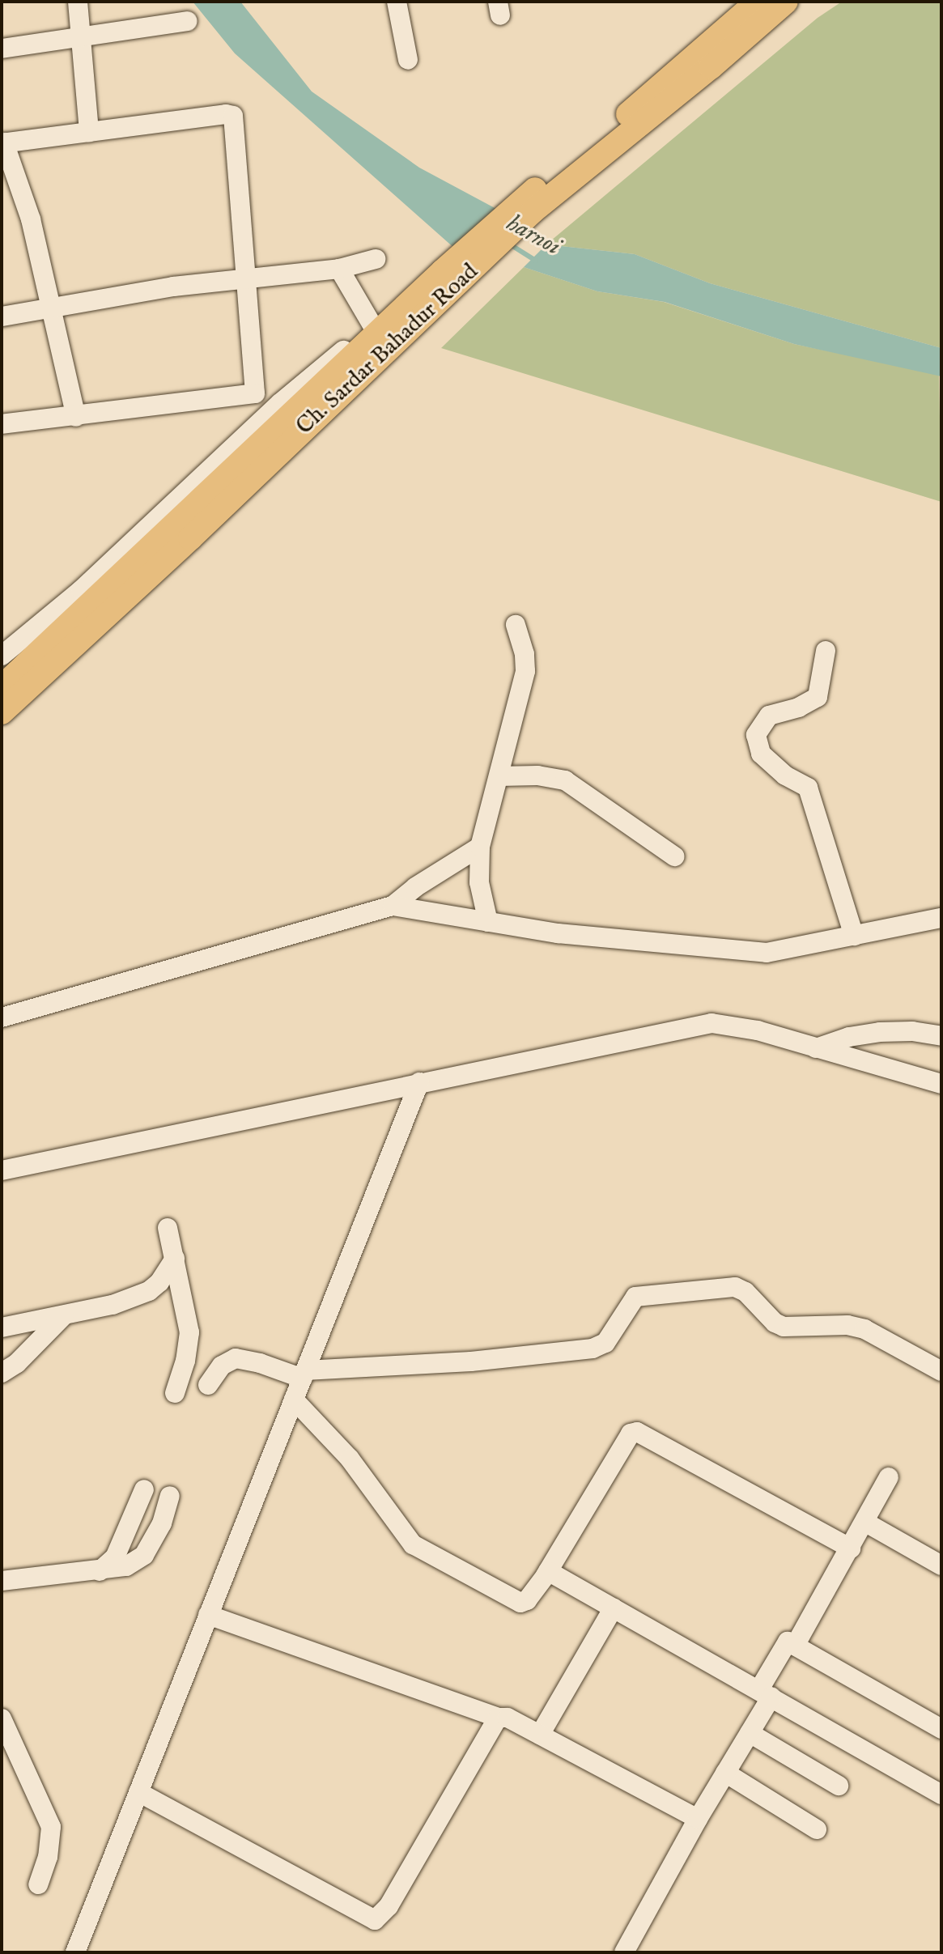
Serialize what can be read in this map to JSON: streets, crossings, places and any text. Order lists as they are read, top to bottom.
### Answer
{
  "streets": {
    "main road": ["Ch. Sardar Bahadur Road"]
  },
  "water": ["harnoi"]
}
